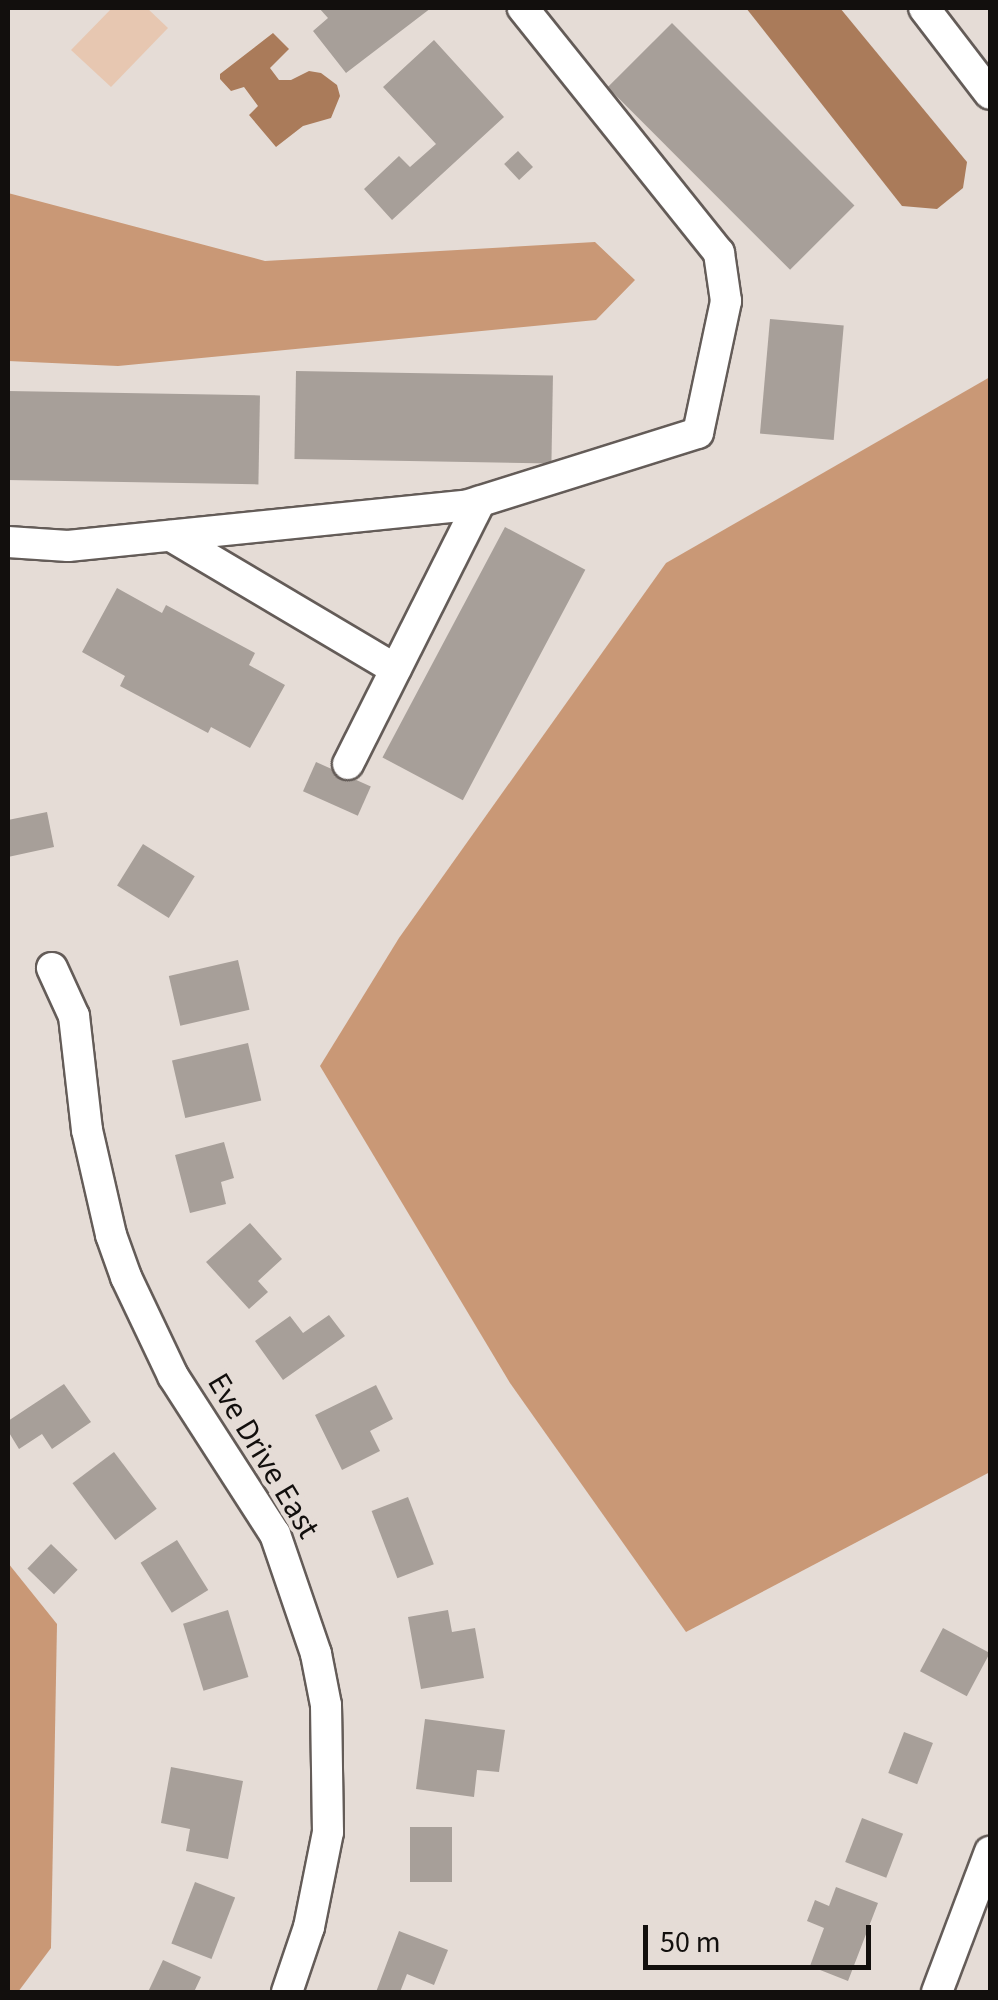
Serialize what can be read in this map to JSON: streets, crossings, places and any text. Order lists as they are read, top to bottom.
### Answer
{
  "streets": {
    "street": ["Eve Drive East"]
  },
  "scale_bar": "50 m"
}
